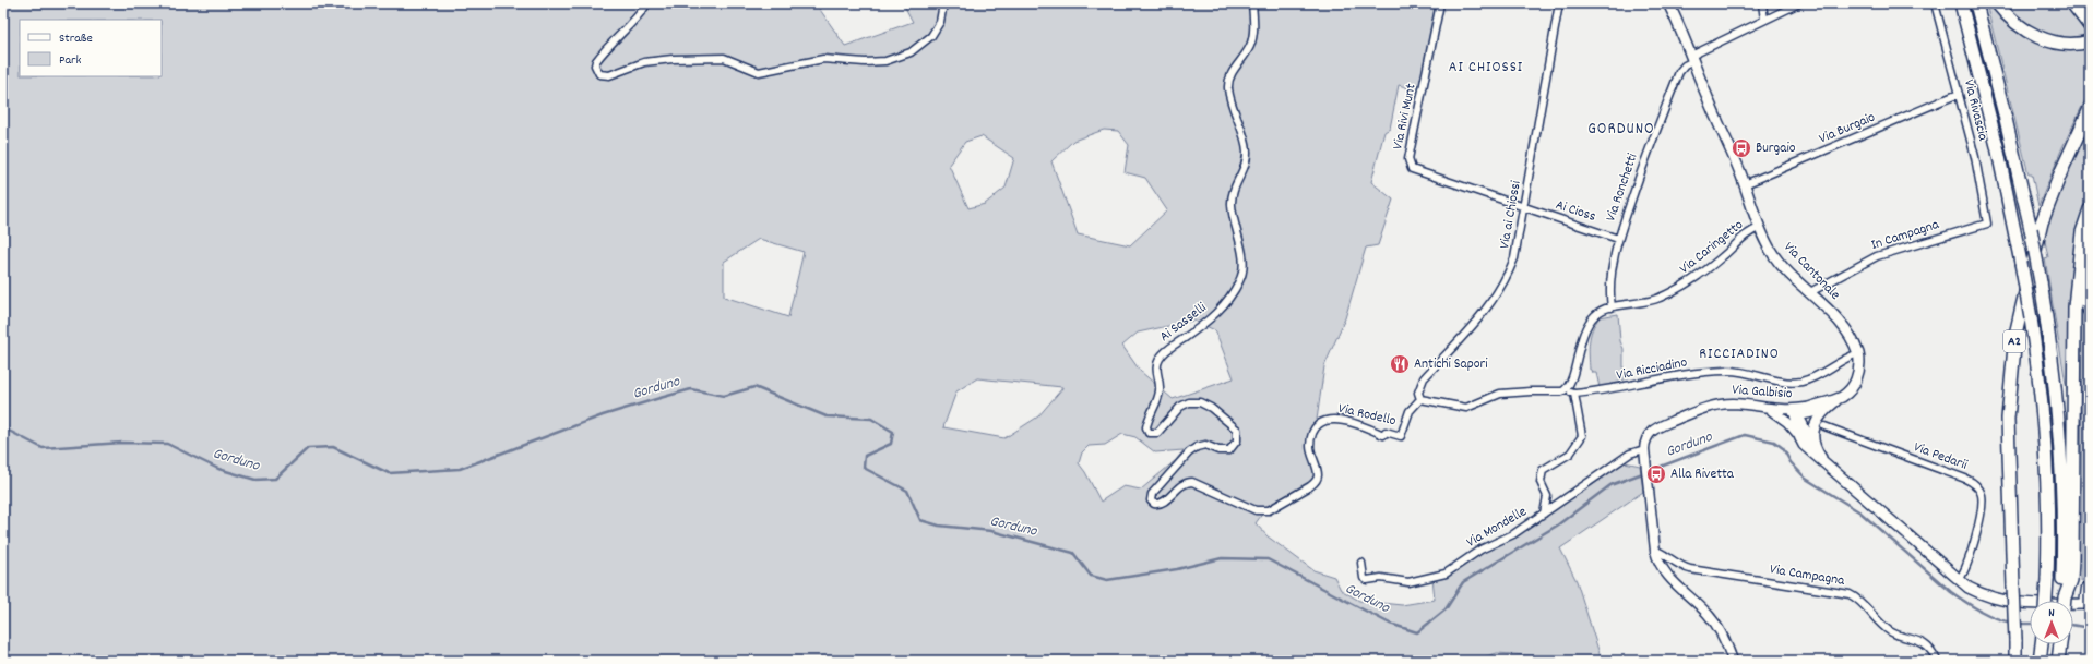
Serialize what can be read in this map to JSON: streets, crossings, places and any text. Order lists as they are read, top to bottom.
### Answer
{
  "streets": {
    "highway": ["A2"],
    "main road": ["Via Cantonale", "Via Galbisio"],
    "street": [
      "Via Rivascia",
      "Via Rivi Munt",
      "Via Burgaio",
      "Via Ronchetti",
      "Ai Cioss",
      "Via ai Chiossi",
      "In Campagna",
      "Via Caringetto",
      "Ai Sasselli",
      "Via Ricciadino",
      "Via Rodello",
      "Via Pedarii",
      "Via Mondelle",
      "Via Campagna"
    ]
  },
  "crossings": [
    ["Via Rivascia", "Via Burgaio"],
    ["Via Rivascia", "In Campagna"],
    ["Via Rivi Munt", "Ai Cioss"],
    ["Via Rivi Munt", "Via ai Chiossi"],
    ["Via Burgaio", "Via Cantonale"],
    ["Via Ronchetti", "Ai Cioss"],
    ["Via Ronchetti", "Via Caringetto"],
    ["Via Ronchetti", "Via Cantonale"],
    ["Ai Cioss", "Via ai Chiossi"],
    ["Via ai Chiossi", "Via Rodello"],
    ["In Campagna", "Via Cantonale"],
    ["Via Caringetto", "Via Cantonale"],
    ["Via Cantonale", "Via Ricciadino"],
    ["Ai Sasselli", "Via Rodello"],
    ["Via Galbisio", "Via Mondelle"]
  ],
  "districts": ["AI CHIOSSI", "GORDUNO", "RICCIADINO"],
  "water": ["Gorduno"],
  "places": {
    "bus stop": ["Burgaio", "Alla Rivetta"],
    "restaurant": ["Antichi Sapori"]
  },
  "legend": ["Straße", "Park"],
  "north": "top"
}
